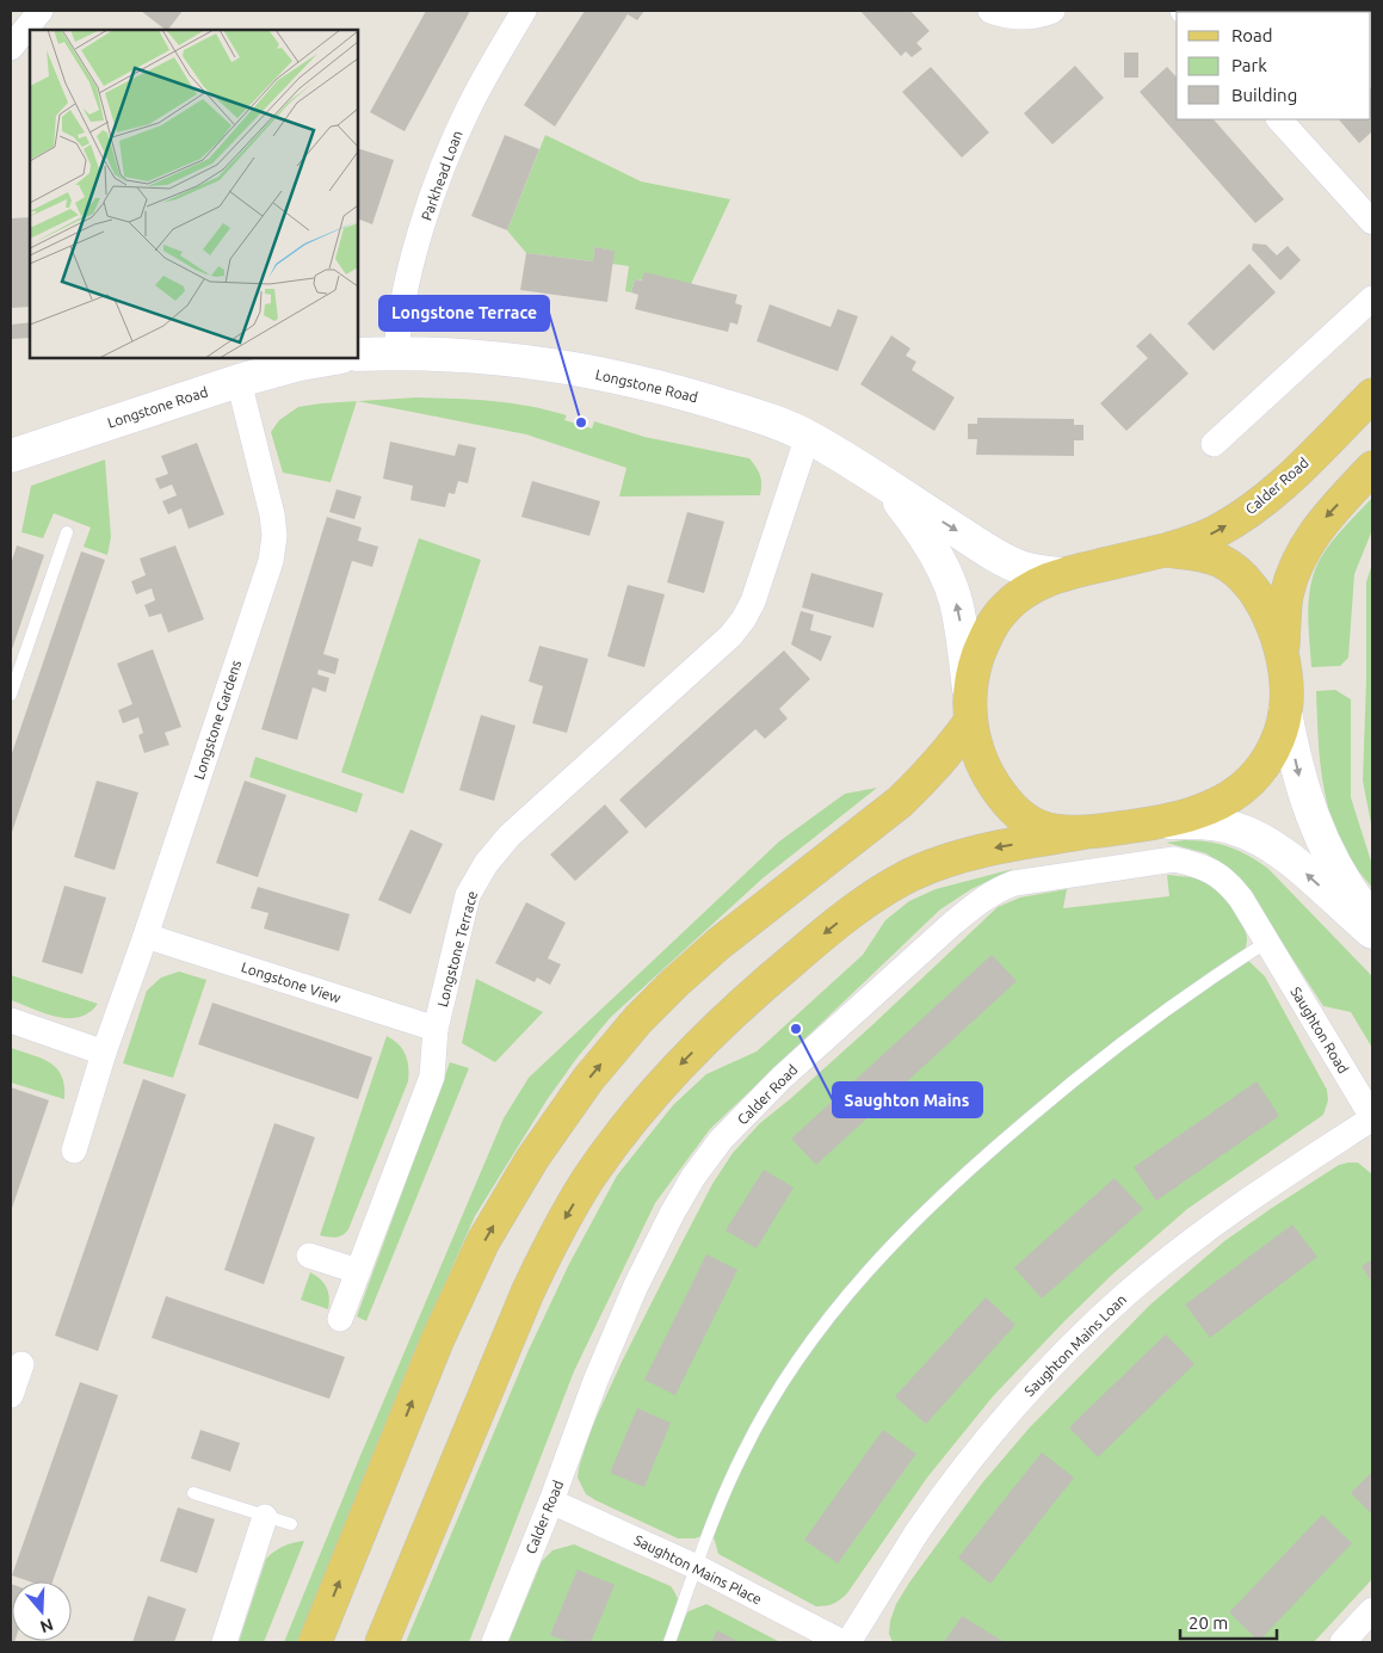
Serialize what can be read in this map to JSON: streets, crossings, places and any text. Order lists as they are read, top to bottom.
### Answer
{
  "streets": {
    "main road": ["Calder Road"],
    "street": [
      "Parkhead Loan",
      "Longstone Road",
      "Longstone Gardens",
      "Longstone Terrace",
      "Longstone View",
      "Saughton Road",
      "Saughton Mains Loan",
      "Saughton Mains Place"
    ]
  },
  "crossings": [
    ["Parkhead Loan", "Longstone Road"],
    ["Longstone Road", "Longstone Gardens"],
    ["Longstone Road", "Longstone Terrace"],
    ["Calder Road", "Saughton Road"],
    ["Calder Road", "Saughton Mains Place"],
    ["Longstone Gardens", "Longstone View"],
    ["Longstone Terrace", "Longstone View"],
    ["Saughton Road", "Saughton Mains Loan"]
  ],
  "places": ["Longstone Terrace", "Saughton Mains"],
  "legend": ["Road", "Park", "Building"],
  "scale_bar": "20 m",
  "north": "bottom"
}
